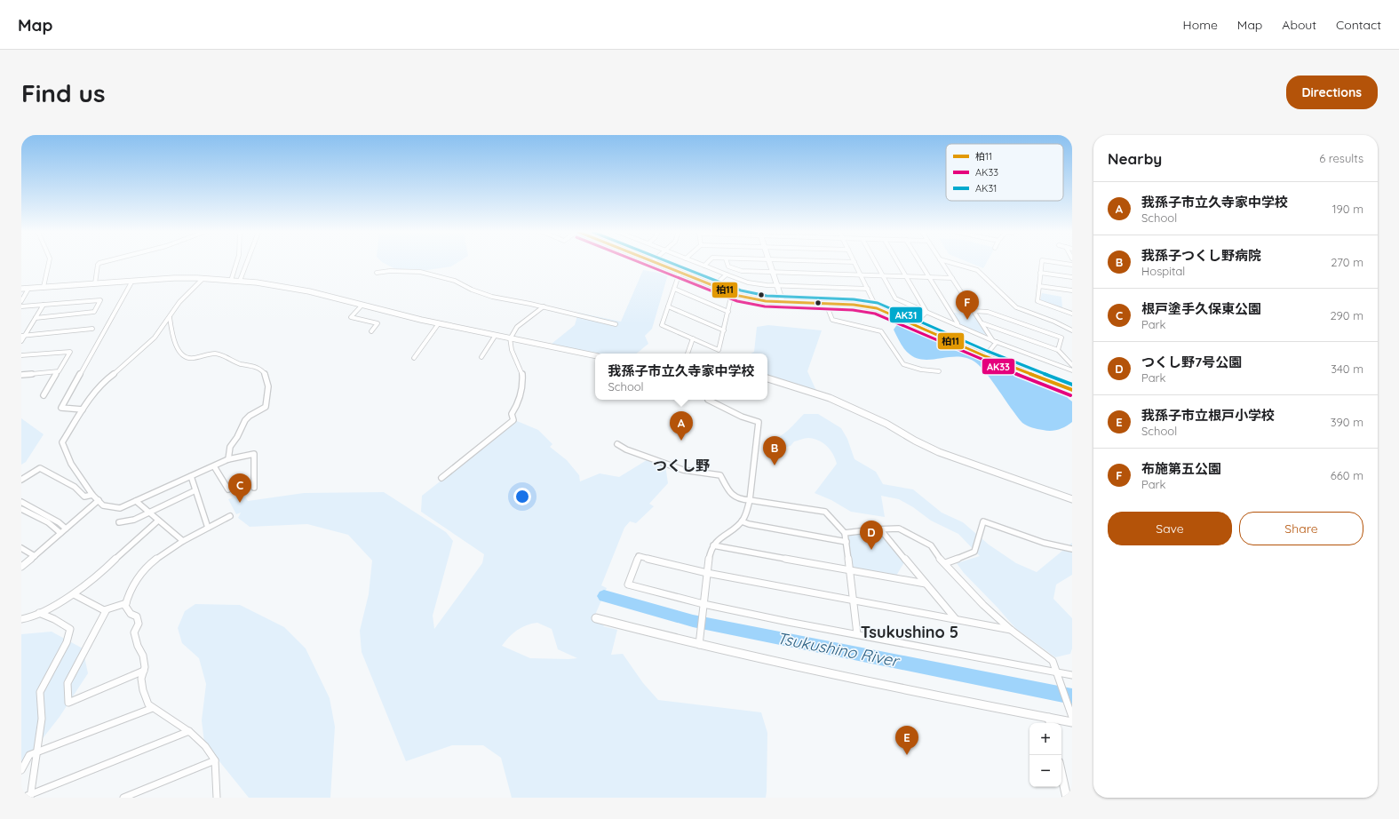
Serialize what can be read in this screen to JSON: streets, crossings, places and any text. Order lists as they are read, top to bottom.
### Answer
{
  "districts": ["つくし野", "Tsukushino 5"],
  "water": ["Tsukushino River"],
  "lines": ["transit line 柏11", "transit line AK33", "transit line AK31"],
  "legend": ["柏11", "AK33", "AK31"],
  "page": {
    "header": "Map",
    "nav": [
      "Home",
      "Map",
      "About",
      "Contact"
    ],
    "buttons": [
      "Directions",
      ["Save", "Share"]
    ],
    "title": "Find us",
    "heading": ["Nearby", "6 results"],
    "list": [
      {
        "mark": "A",
        "name": "我孫子市立久寺家中学校",
        "note": "School",
        "value": "190 m"
      },
      {
        "mark": "B",
        "name": "我孫子つくし野病院",
        "note": "Hospital",
        "value": "270 m"
      },
      {
        "mark": "C",
        "name": "根戸塗手久保東公園",
        "note": "Park",
        "value": "290 m"
      },
      {
        "mark": "D",
        "name": "つくし野7号公園",
        "note": "Park",
        "value": "340 m"
      },
      {
        "mark": "E",
        "name": "我孫子市立根戸小学校",
        "note": "School",
        "value": "390 m"
      },
      {
        "mark": "F",
        "name": "布施第五公園",
        "note": "Park",
        "value": "660 m"
      }
    ],
    "pins": [
      "F",
      "A",
      "B",
      "C",
      "D",
      "E"
    ],
    "popup": ["我孫子市立久寺家中学校", "School"],
    "map_buttons": ["+", "−"]
  }
}
